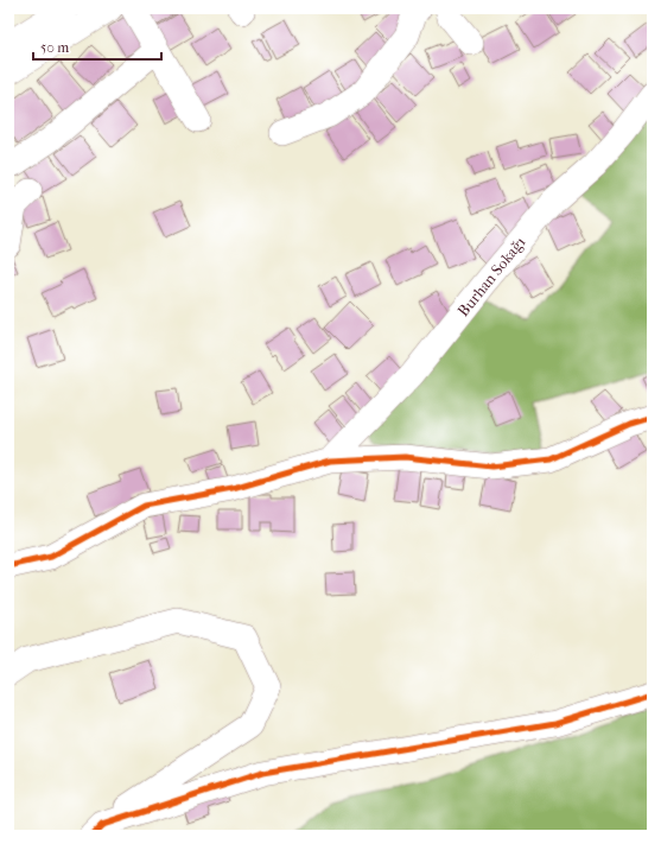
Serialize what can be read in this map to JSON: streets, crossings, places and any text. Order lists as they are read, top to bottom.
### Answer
{
  "streets": {
    "street": ["Burhan Sokağı"]
  },
  "scale_bar": "50 m"
}
